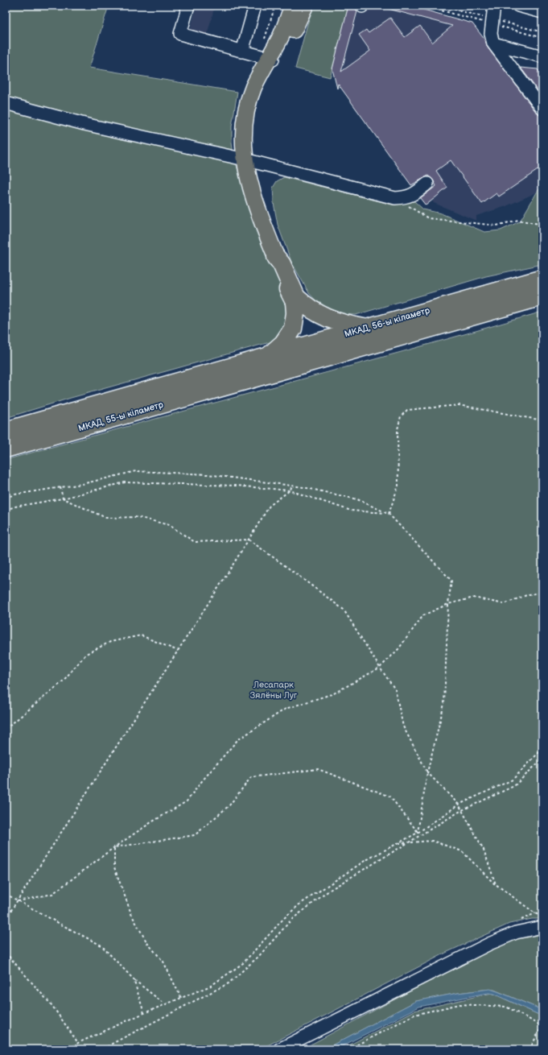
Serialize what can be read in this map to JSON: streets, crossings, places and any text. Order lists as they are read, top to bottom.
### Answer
{
  "streets": {
    "highway": ["МКАД, 56-ы кіламетр", "МКАД, 55-ы кіламетр"]
  },
  "crossings": [
    ["МКАД, 56-ы кіламетр", "МКАД, 55-ы кіламетр"]
  ],
  "parks": ["Лесапарк Зялёны Луг"]
}
